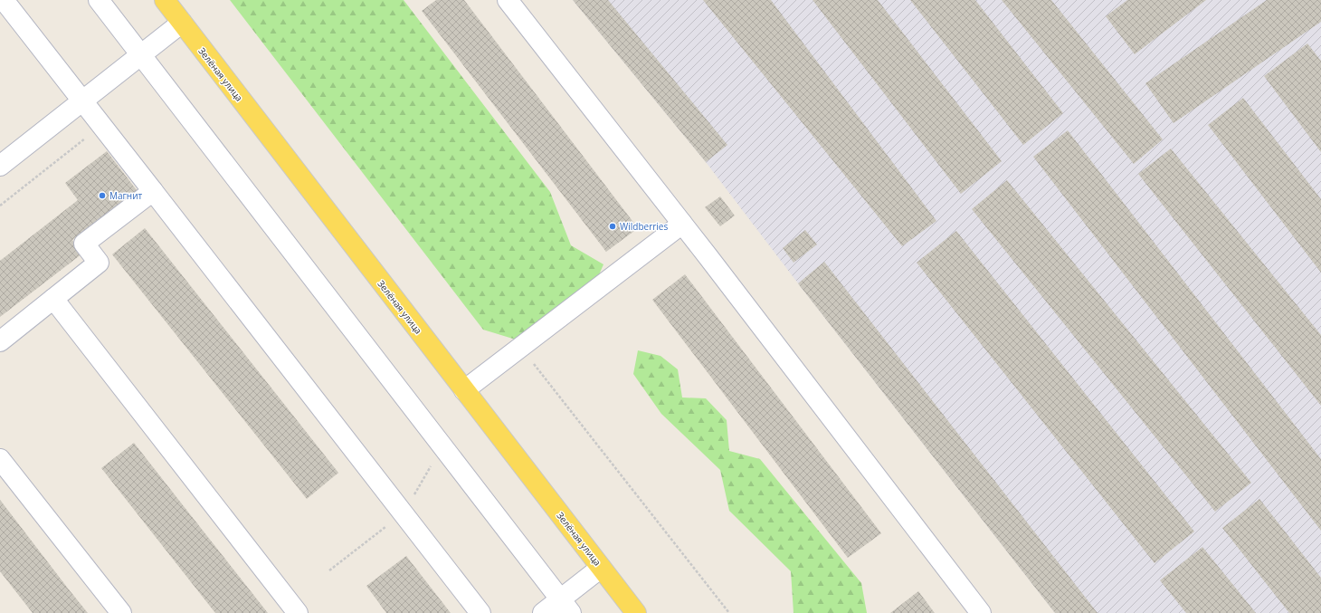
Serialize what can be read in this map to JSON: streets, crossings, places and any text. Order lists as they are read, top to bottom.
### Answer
{
  "streets": {
    "main road": ["Зелёная улица"]
  },
  "places": ["Магнит", "Wildberries"]
}
